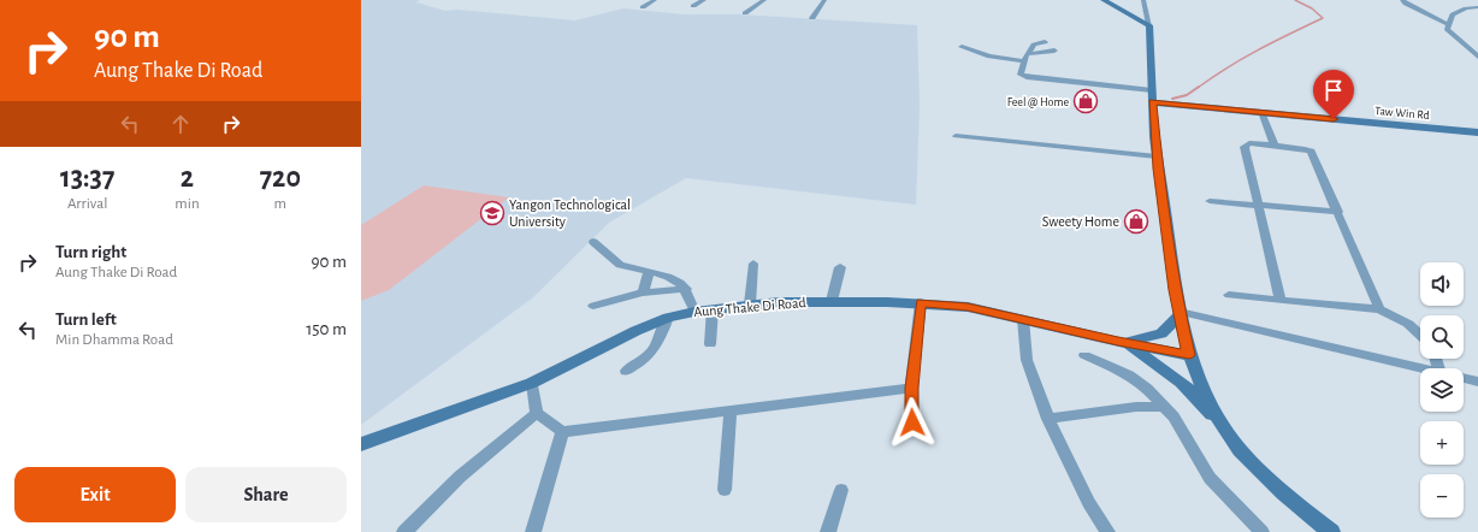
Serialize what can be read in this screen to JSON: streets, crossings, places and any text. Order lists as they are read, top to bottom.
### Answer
{
  "streets": {
    "main road": ["Taw Win Rd", "Aung Thake Di Road"]
  },
  "places": {
    "shop": ["Feel @ Home", "Sweety Home"],
    "school or university": ["Yangon Technological University"]
  },
  "page": {
    "turn": ["90 m", "Aung Thake Di Road"],
    "eta": [
      "13:37",
      "Arrival",
      "2",
      "min",
      "720",
      "m"
    ],
    "list": [
      {
        "name": "Turn right",
        "note": "Aung Thake Di Road",
        "value": "90 m"
      },
      {
        "name": "Turn left",
        "note": "Min Dhamma Road",
        "value": "150 m"
      }
    ],
    "map_buttons": ["+", "−"],
    "buttons": ["Exit", "Share"]
  }
}
